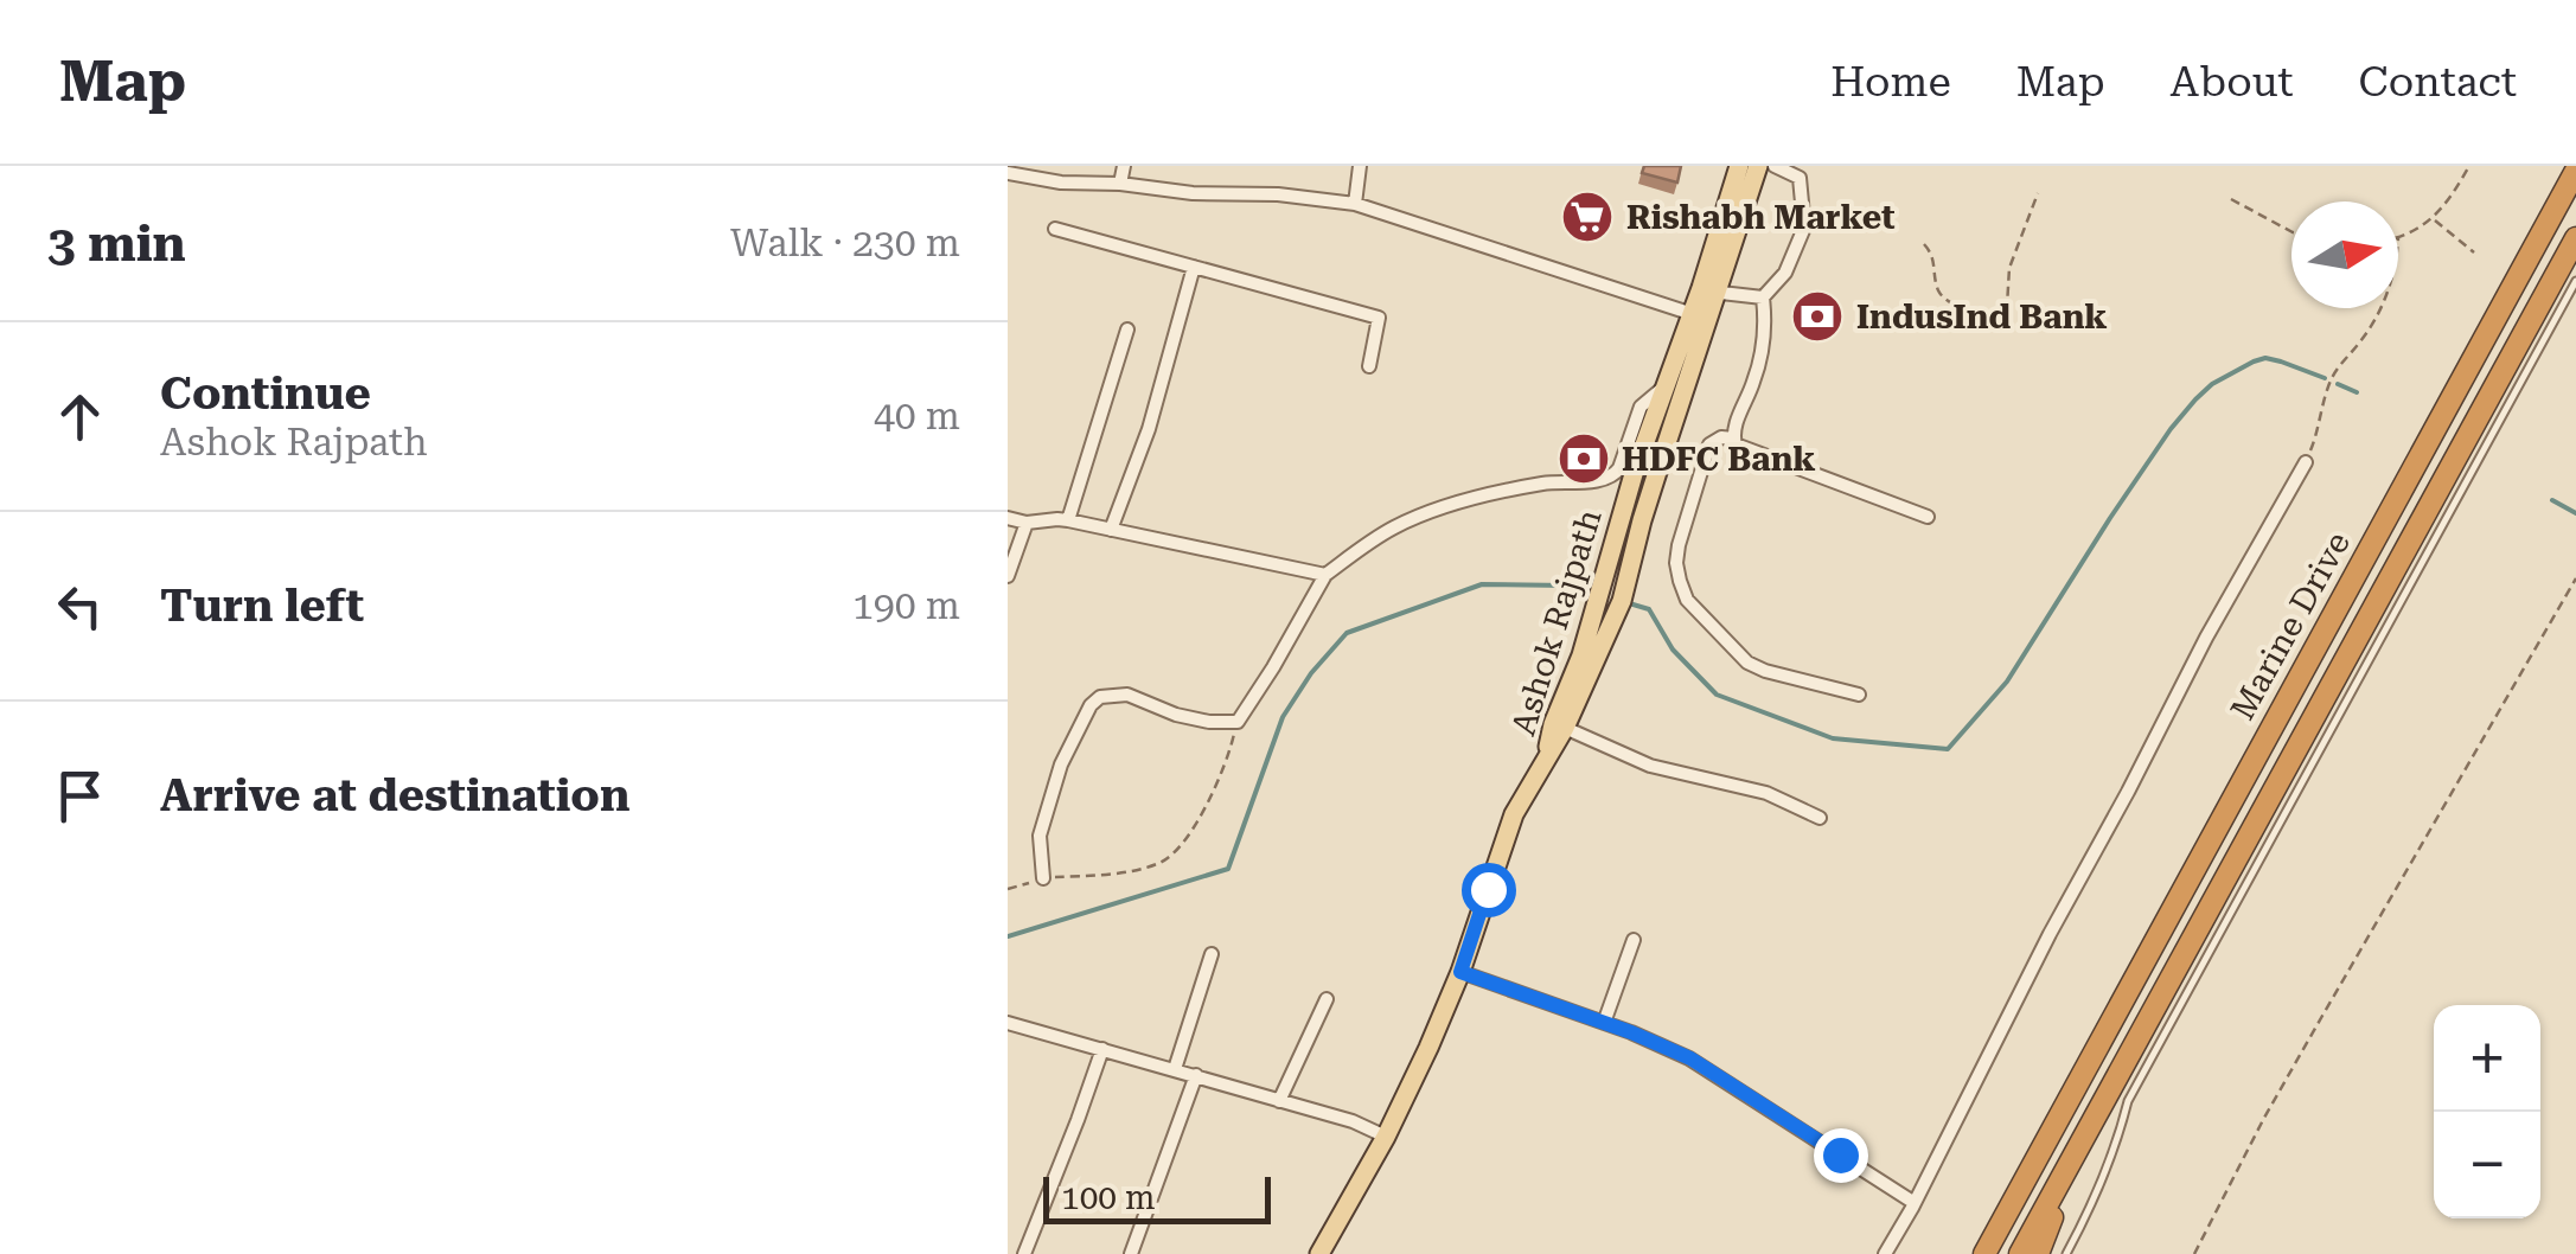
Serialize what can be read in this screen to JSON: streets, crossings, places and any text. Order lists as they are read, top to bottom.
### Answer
{
  "streets": {
    "highway": ["Marine Drive"],
    "main road": ["Ashok Rajpath"]
  },
  "places": {
    "supermarket": ["Rishabh Market"],
    "bank": ["IndusInd Bank", "HDFC Bank"]
  },
  "scale_bar": "100 m",
  "north": "right",
  "page": {
    "header": "Map",
    "nav": [
      "Home",
      "Map",
      "About",
      "Contact"
    ],
    "heading": ["3 min", "Walk · 230 m"],
    "list": [
      ["Continue", "Ashok Rajpath", "40 m"],
      ["Turn left", "190 m"],
      "Arrive at destination"
    ],
    "map_buttons": ["+", "−"],
    "scale": "100 m"
  }
}
